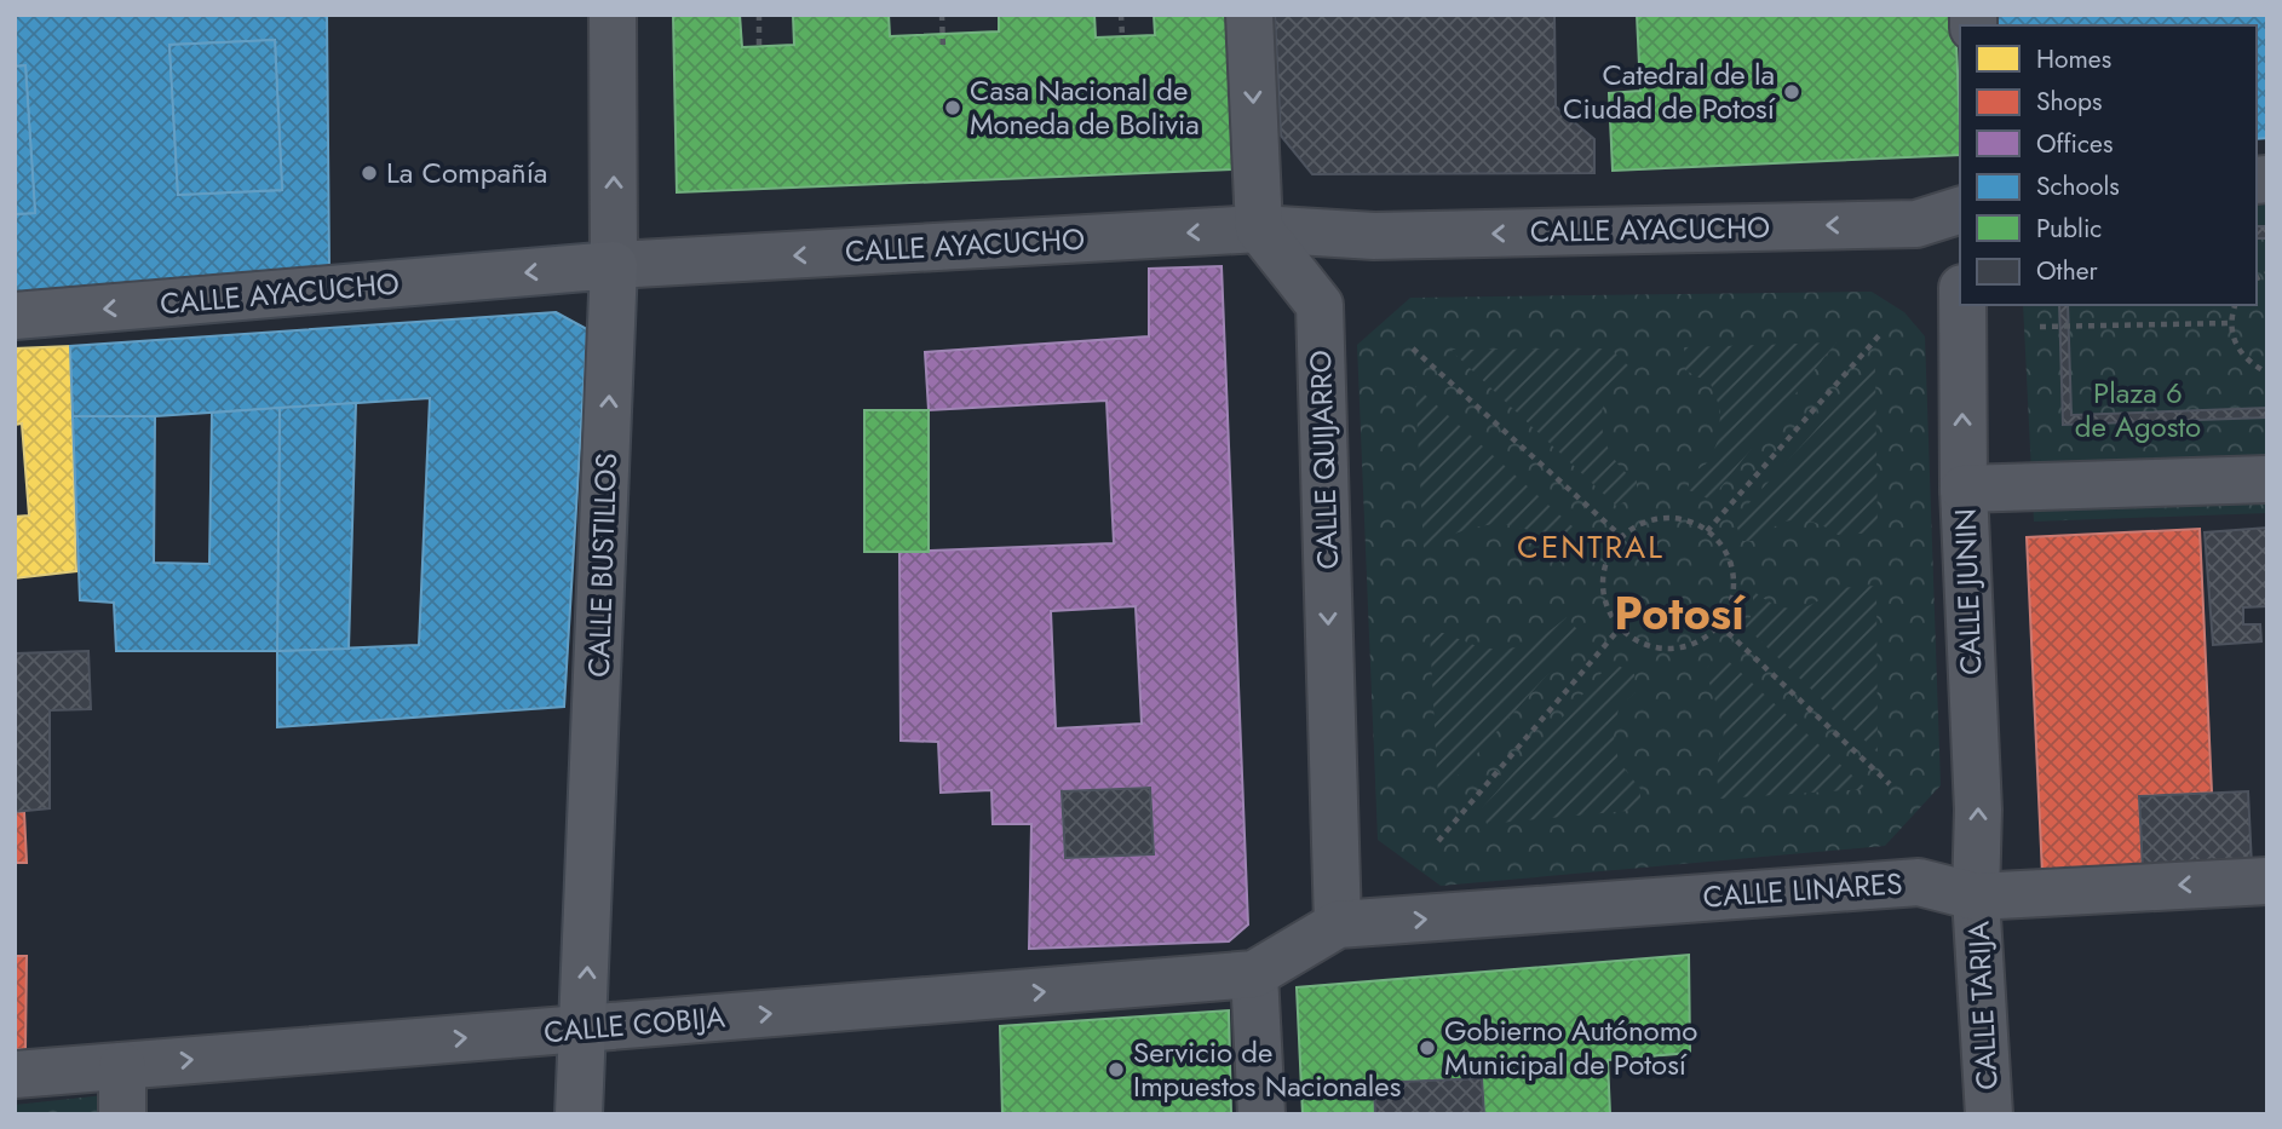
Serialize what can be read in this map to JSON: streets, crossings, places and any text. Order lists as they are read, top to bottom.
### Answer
{
  "streets": {
    "main road": ["CALLE AYACUCHO", "CALLE BUSTILLOS"],
    "street": [
      "CALLE QUIJARRO",
      "CALLE JUNIN",
      "CALLE LINARES",
      "CALLE TARIJA",
      "CALLE COBIJA"
    ]
  },
  "crossings": [
    ["CALLE AYACUCHO", "CALLE QUIJARRO"],
    ["CALLE AYACUCHO", "CALLE BUSTILLOS"],
    ["CALLE QUIJARRO", "CALLE LINARES"],
    ["CALLE BUSTILLOS", "CALLE COBIJA"],
    ["CALLE JUNIN", "CALLE LINARES"],
    ["CALLE JUNIN", "CALLE TARIJA"],
    ["CALLE LINARES", "CALLE TARIJA"]
  ],
  "one_way": [
    "CALLE AYACUCHO",
    "CALLE QUIJARRO",
    "CALLE BUSTILLOS",
    "CALLE JUNIN",
    "CALLE COBIJA"
  ],
  "districts": ["CENTRAL", "Potosí"],
  "parks": ["Plaza 6 de Agosto"],
  "places": [
    "Catedral de la Ciudad de Potosí",
    "Casa Nacional de Moneda de Bolivia",
    "La Compañía",
    "Gobierno Autónomo Municipal de Potosí",
    "Servicio de Impuestos Nacionales"
  ],
  "legend": [
    "Homes",
    "Shops",
    "Offices",
    "Schools",
    "Public",
    "Other"
  ]
}
